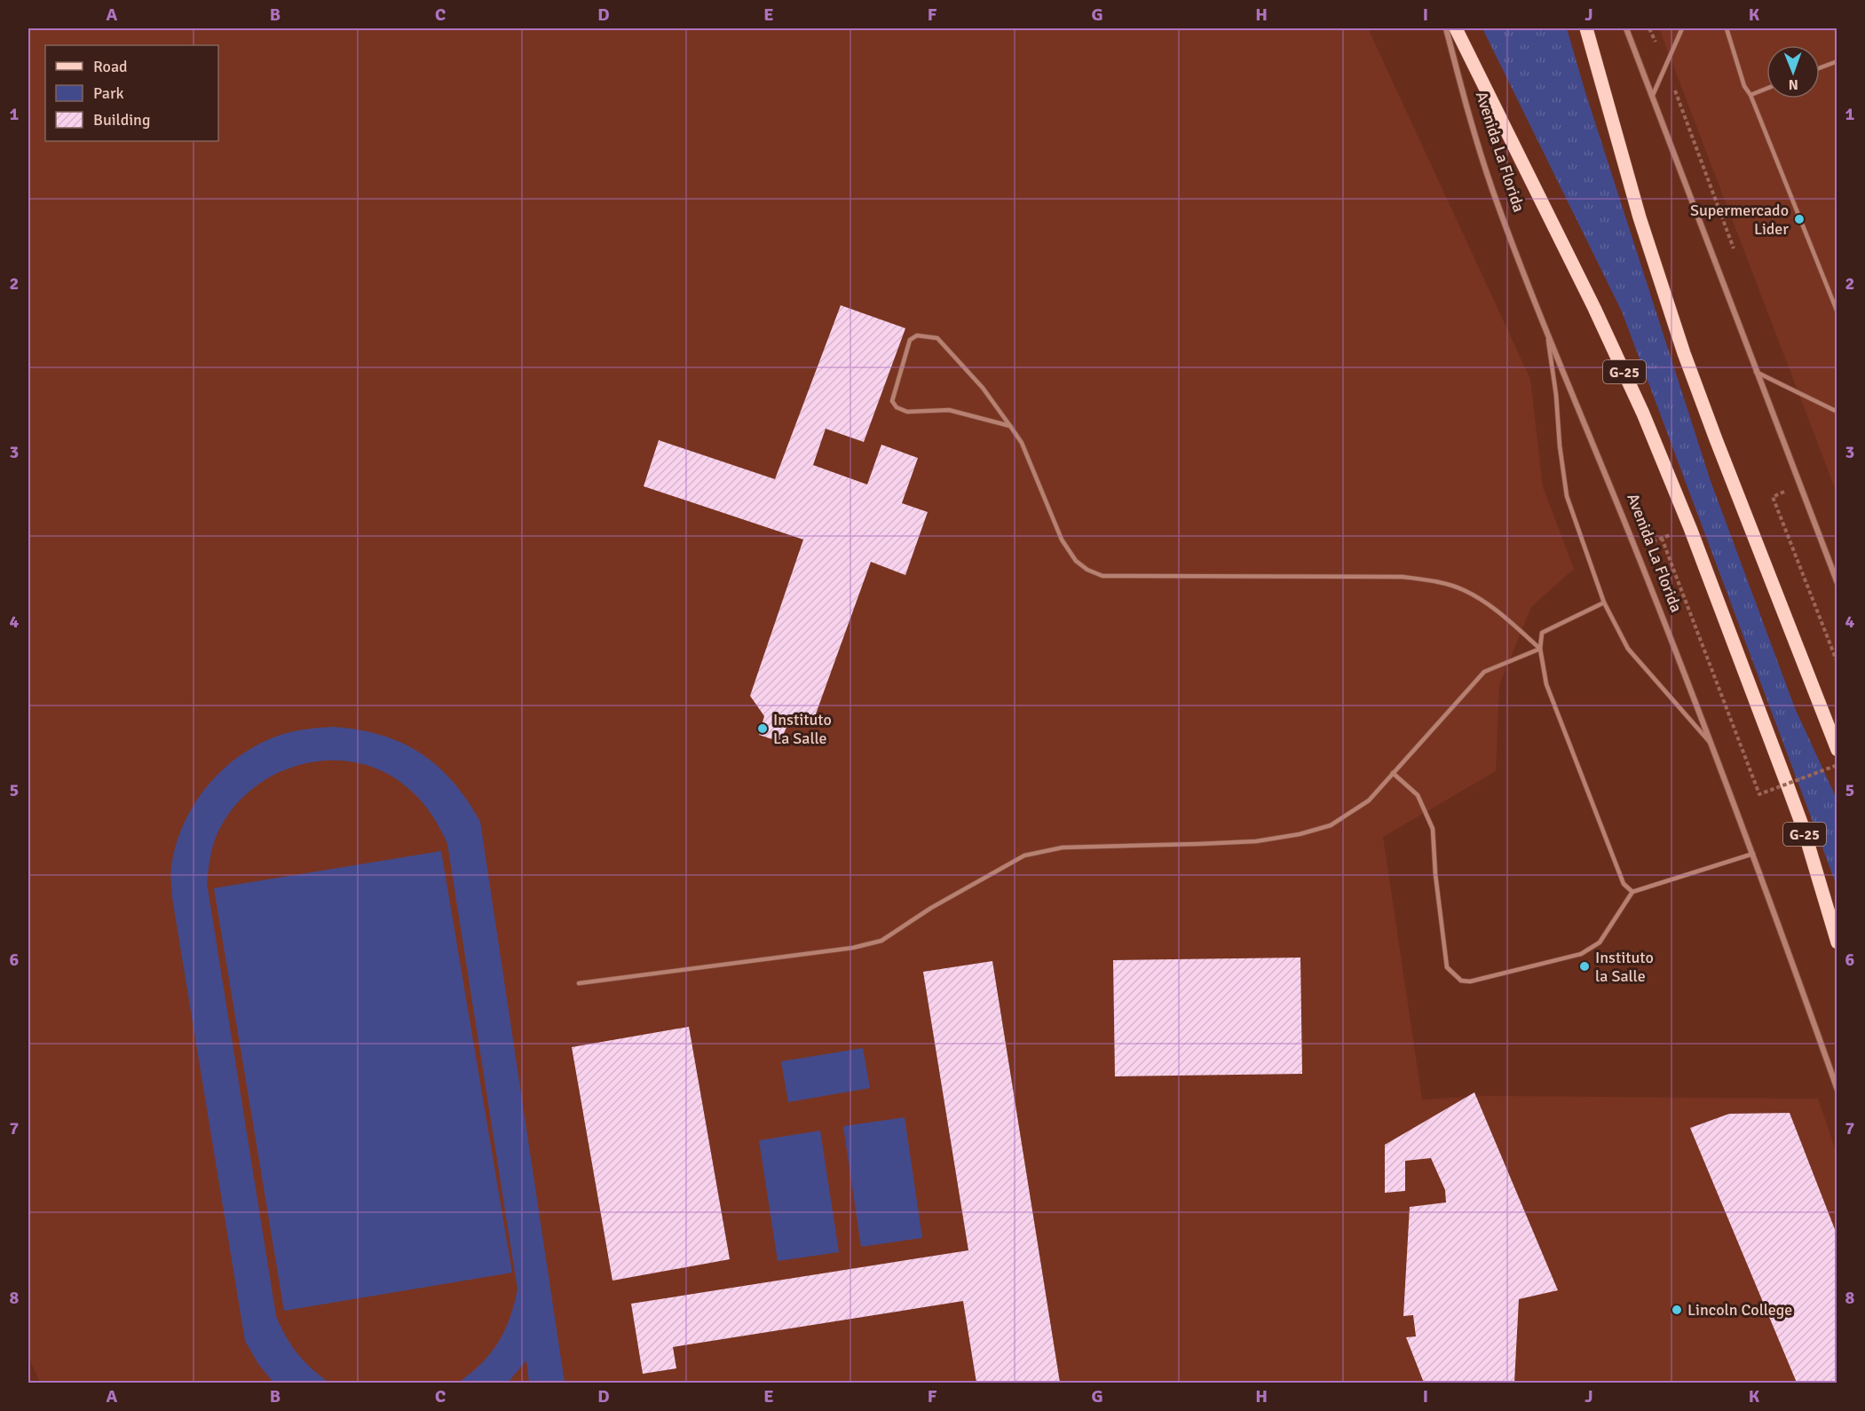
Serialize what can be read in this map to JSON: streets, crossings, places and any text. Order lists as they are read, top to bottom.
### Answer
{
  "streets": {
    "main road": ["Avenida La Florida", "G-25"]
  },
  "places": [
    "Supermercado Lider",
    "Instituto La Salle",
    "Instituto la Salle",
    "Lincoln College"
  ],
  "legend": ["Road", "Park", "Building"],
  "north": "bottom",
  "grid": {
    "columns": [
      "A",
      "B",
      "C",
      "D",
      "E",
      "F",
      "G",
      "H",
      "I",
      "J",
      "K"
    ],
    "rows": [
      "1",
      "2",
      "3",
      "4",
      "5",
      "6",
      "7",
      "8"
    ]
  }
}
